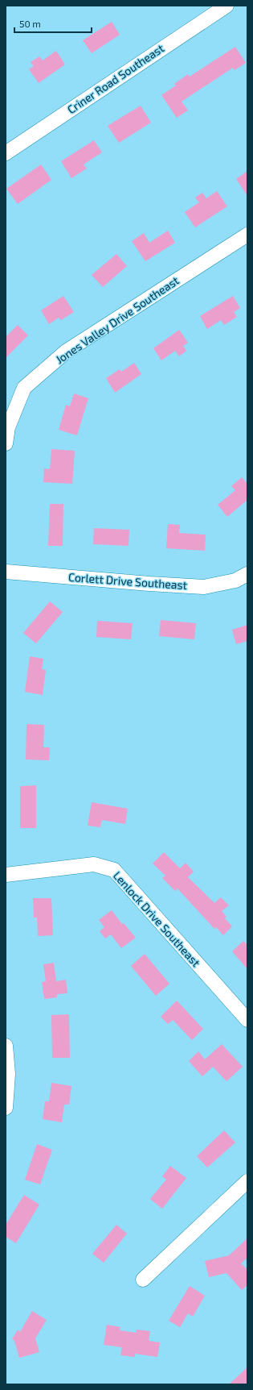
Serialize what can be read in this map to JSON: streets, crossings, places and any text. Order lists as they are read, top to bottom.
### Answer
{
  "streets": {
    "street": [
      "Criner Road Southeast",
      "Jones Valley Drive Southeast",
      "Corlett Drive Southeast",
      "Lenlock Drive Southeast"
    ]
  },
  "scale_bar": "50 m"
}
